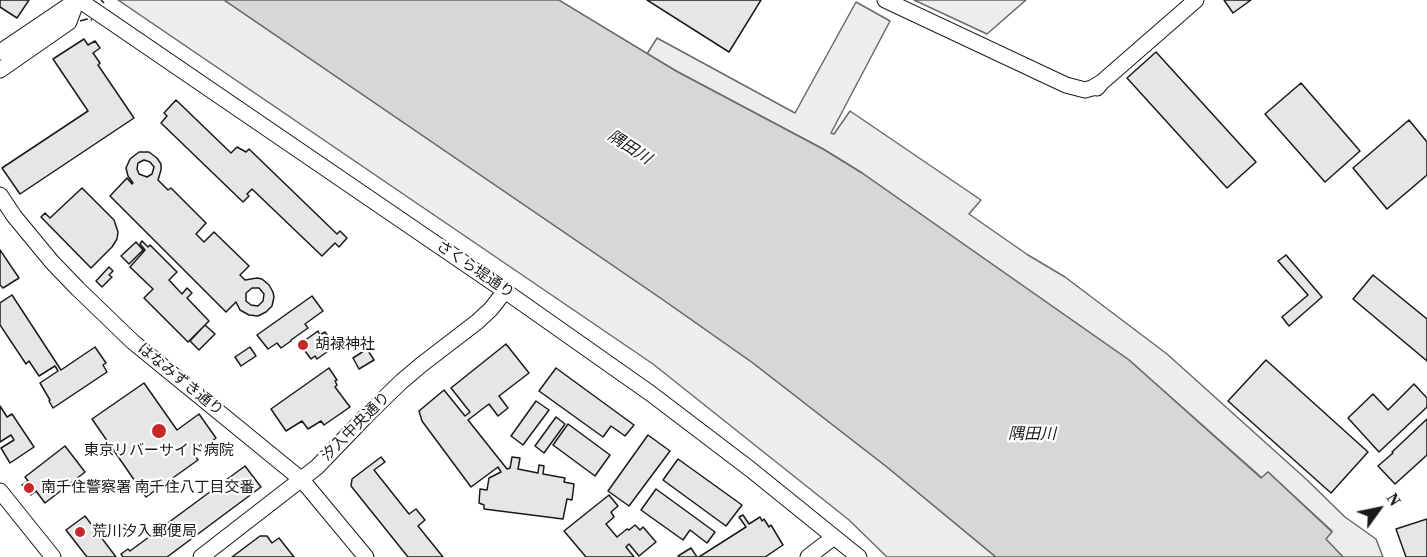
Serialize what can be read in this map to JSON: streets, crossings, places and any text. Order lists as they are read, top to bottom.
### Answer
{
  "streets": {
    "street": ["さくら堤通り", "はなみずき通り", "汐入中央通り"]
  },
  "crossings": [
    ["さくら堤通り", "汐入中央通り"],
    ["はなみずき通り", "汐入中央通り"]
  ],
  "water": ["隅田川"],
  "places": [
    "胡禄神社",
    "東京リバーサイド病院",
    "南千住警察署 南千住八丁目交番",
    "荒川汐入郵便局"
  ],
  "north": "top right"
}
